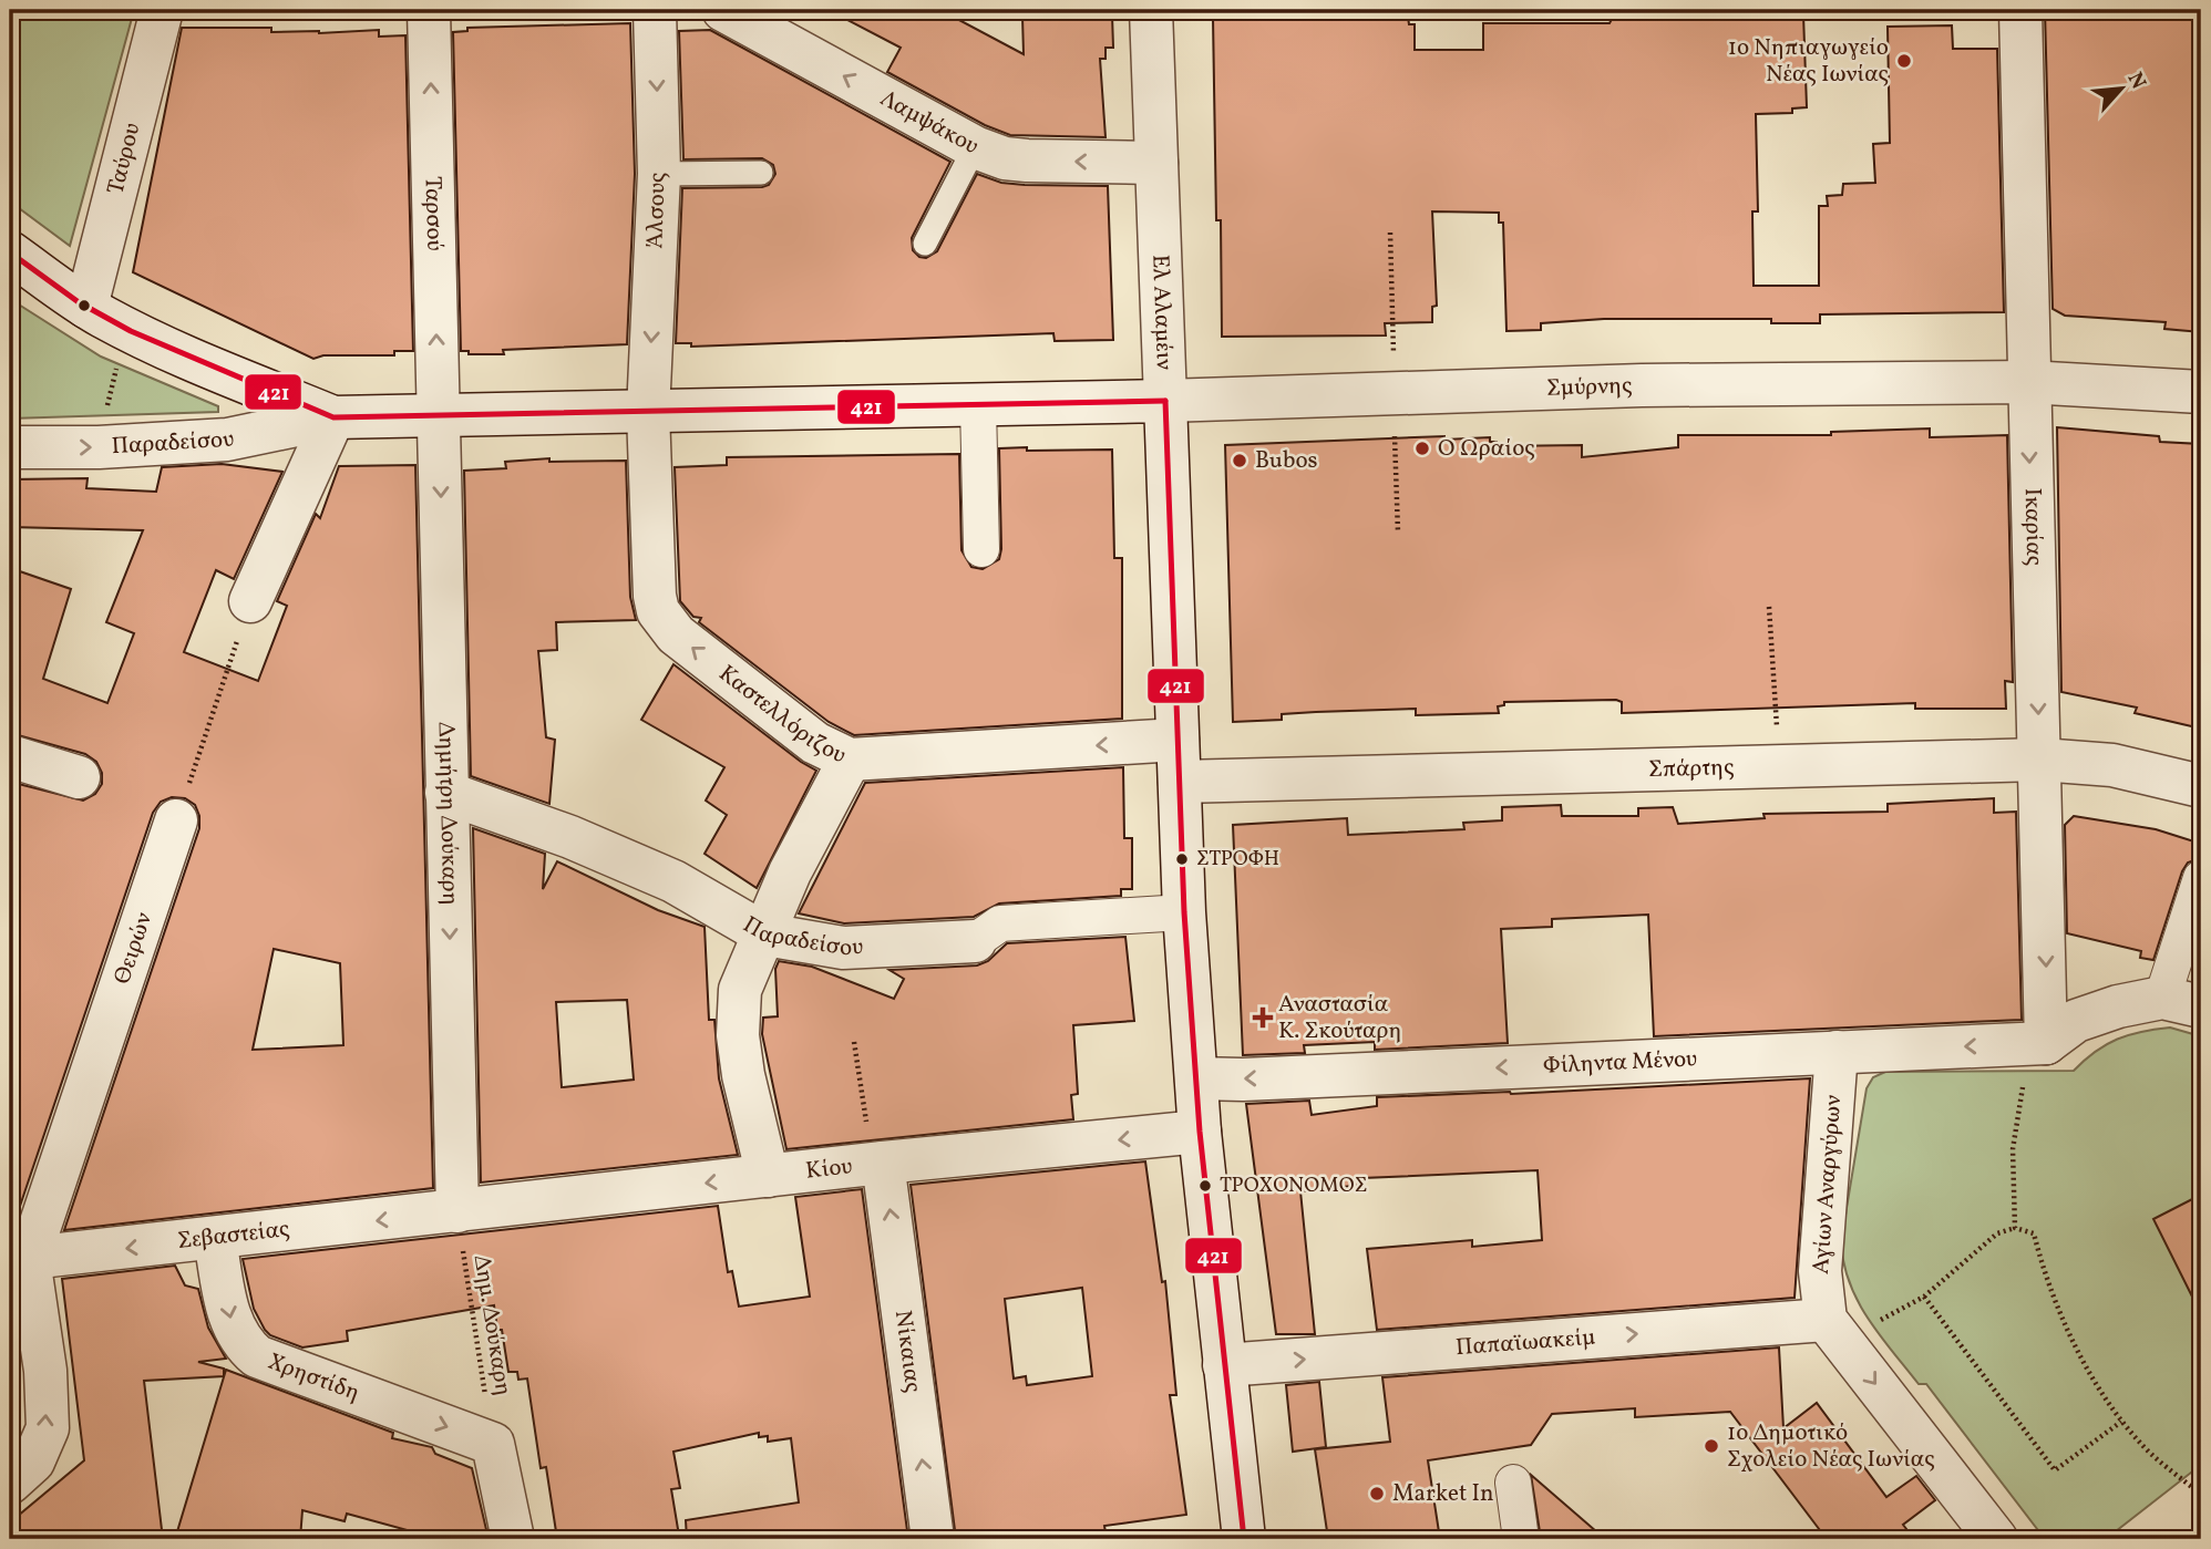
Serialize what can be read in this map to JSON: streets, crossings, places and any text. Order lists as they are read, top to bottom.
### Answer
{
  "streets": {
    "street": [
      "Λαμψάκου",
      "Ταύρου",
      "Άλσους",
      "Ταρσού",
      "Ελ Αλαμέιν",
      "Σμύρνης",
      "Παραδείσου",
      "Ικαρίας",
      "Καστελλόριζου",
      "Σπάρτης",
      "Δημήτρη Δούκαρη",
      "Θειρών",
      "Φίληντα Μένου",
      "Κίου",
      "Αγίων Αναργύρων",
      "Σεβαστείας",
      "Παπαϊωακείμ",
      "Νίκαιας",
      "Χρηστίδη"
    ],
    "path": ["Δημ. Δούκαρη"]
  },
  "crossings": [
    ["Λαμψάκου", "Ελ Αλαμέιν"],
    ["Άλσους", "Σμύρνης"],
    ["Άλσους", "Καστελλόριζου"],
    ["Ταρσού", "Σμύρνης"],
    ["Ταρσού", "Δημήτρη Δούκαρη"],
    ["Ελ Αλαμέιν", "Σμύρνης"],
    ["Ελ Αλαμέιν", "Παραδείσου"],
    ["Ελ Αλαμέιν", "Καστελλόριζου"],
    ["Ελ Αλαμέιν", "Σπάρτης"],
    ["Ελ Αλαμέιν", "Φίληντα Μένου"],
    ["Ελ Αλαμέιν", "Κίου"],
    ["Ελ Αλαμέιν", "Παπαϊωακείμ"],
    ["Σμύρνης", "Παραδείσου"],
    ["Σμύρνης", "Ικαρίας"],
    ["Σμύρνης", "Καστελλόριζου"],
    ["Σμύρνης", "Δημήτρη Δούκαρη"],
    ["Παραδείσου", "Δημήτρη Δούκαρη"],
    ["Ικαρίας", "Σπάρτης"],
    ["Ικαρίας", "Φίληντα Μένου"],
    ["Δημήτρη Δούκαρη", "Κίου"],
    ["Δημήτρη Δούκαρη", "Σεβαστείας"],
    ["Δημήτρη Δούκαρη", "Δημ. Δούκαρη"],
    ["Θειρών", "Σεβαστείας"],
    ["Φίληντα Μένου", "Αγίων Αναργύρων"],
    ["Κίου", "Σεβαστείας"],
    ["Κίου", "Δημ. Δούκαρη"],
    ["Κίου", "Νίκαιας"],
    ["Αγίων Αναργύρων", "Παπαϊωακείμ"],
    ["Σεβαστείας", "Δημ. Δούκαρη"],
    ["Σεβαστείας", "Χρηστίδη"],
    ["Δημ. Δούκαρη", "Χρηστίδη"]
  ],
  "one_way": [
    "Λαμψάκου",
    "Άλσους",
    "Ταρσού",
    "Ικαρίας",
    "Καστελλόριζου",
    "Φίληντα Μένου",
    "Κίου",
    "Σεβαστείας",
    "Παπαϊωακείμ",
    "Νίκαιας",
    "Χρηστίδη"
  ],
  "places": {
    "other": [
      "1ο Νηπιαγωγείο Νέας Ιωνίας",
      "Ο Ωραίος",
      "Bubos",
      "ΣΤΡΟΦΗ",
      "ΤΡΟΧΟΝΟΜΟΣ",
      "1ο Δημοτικό Σχολείο Νέας Ιωνίας",
      "Market In"
    ],
    "health": ["Αναστασία Κ. Σκούταρη"]
  },
  "lines": ["transit line 421"],
  "north": "top right"
}
